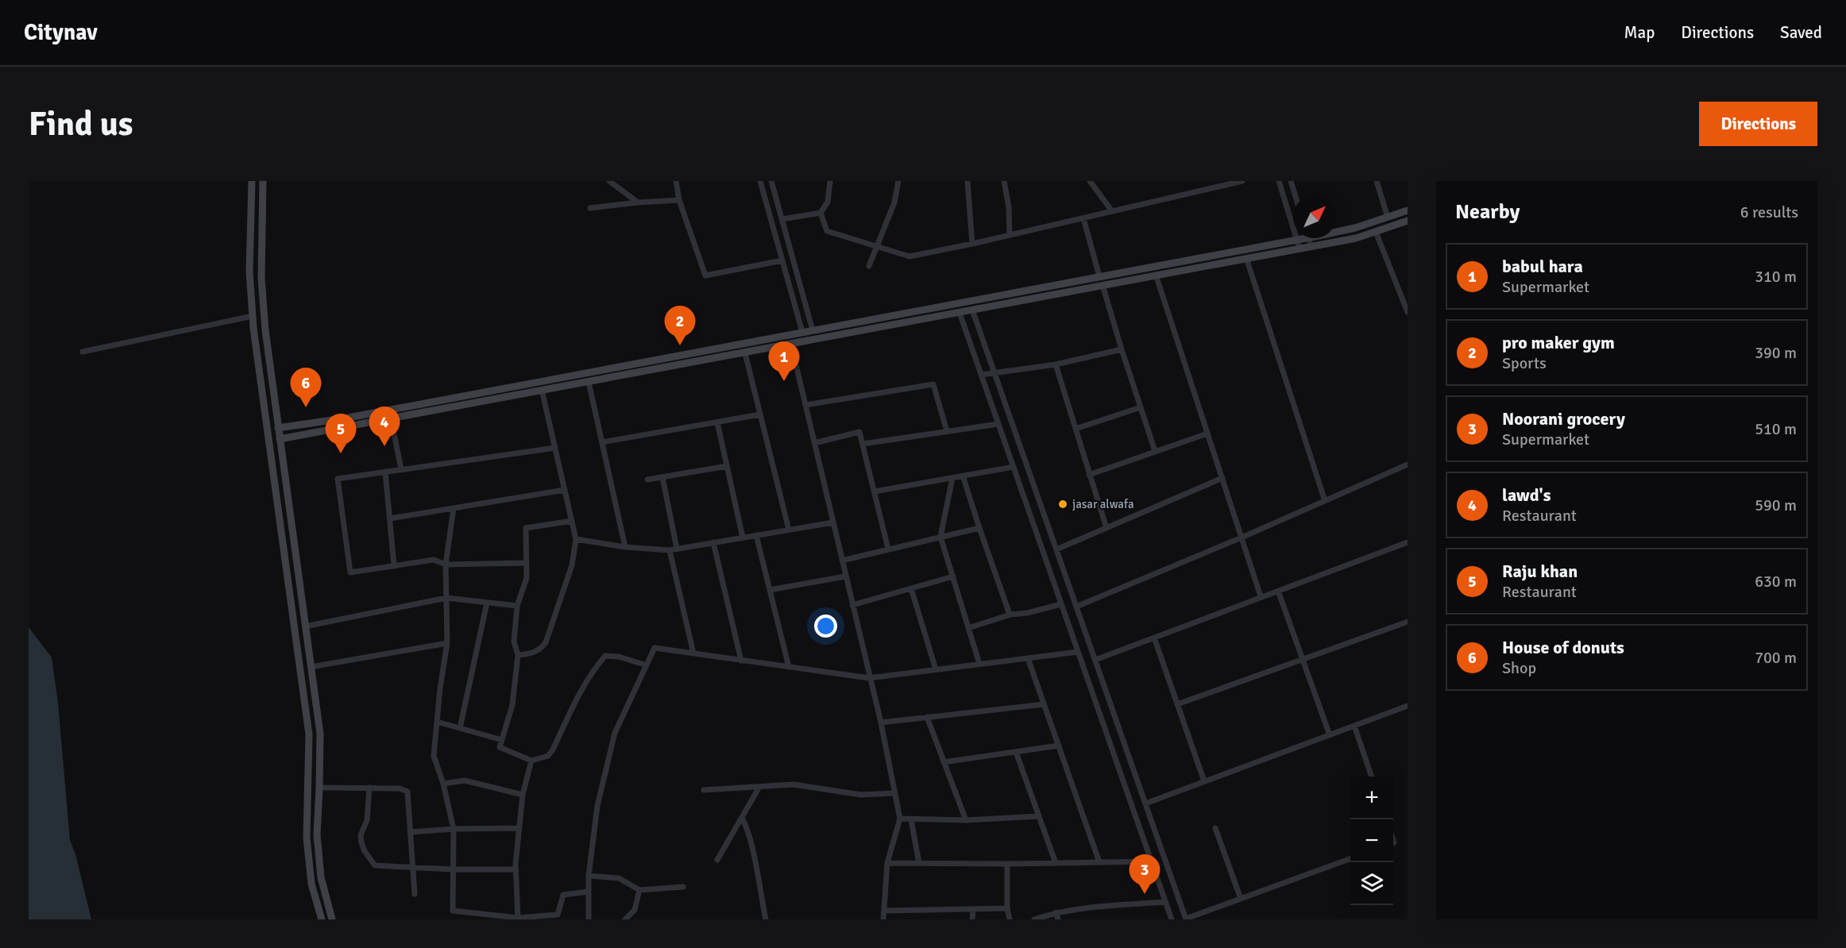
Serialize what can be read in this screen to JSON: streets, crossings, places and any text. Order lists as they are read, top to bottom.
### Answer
{
  "places": ["jasar alwafa"],
  "north": "top right",
  "page": {
    "header": "Citynav",
    "nav": ["Map", "Directions", "Saved"],
    "buttons": "Directions",
    "title": "Find us",
    "heading": ["Nearby", "6 results"],
    "list": [
      {
        "mark": "1",
        "name": "babul hara",
        "note": "Supermarket",
        "value": "310 m"
      },
      {
        "mark": "2",
        "name": "pro maker gym",
        "note": "Sports",
        "value": "390 m"
      },
      {
        "mark": "3",
        "name": "Noorani grocery",
        "note": "Supermarket",
        "value": "510 m"
      },
      {
        "mark": "4",
        "name": "lawd's",
        "note": "Restaurant",
        "value": "590 m"
      },
      {
        "mark": "5",
        "name": "Raju khan",
        "note": "Restaurant",
        "value": "630 m"
      },
      {
        "mark": "6",
        "name": "House of donuts",
        "note": "Shop",
        "value": "700 m"
      }
    ],
    "pins": [
      "2",
      "1",
      "6",
      "4",
      "5",
      "3"
    ],
    "map_buttons": ["+", "−"]
  }
}
